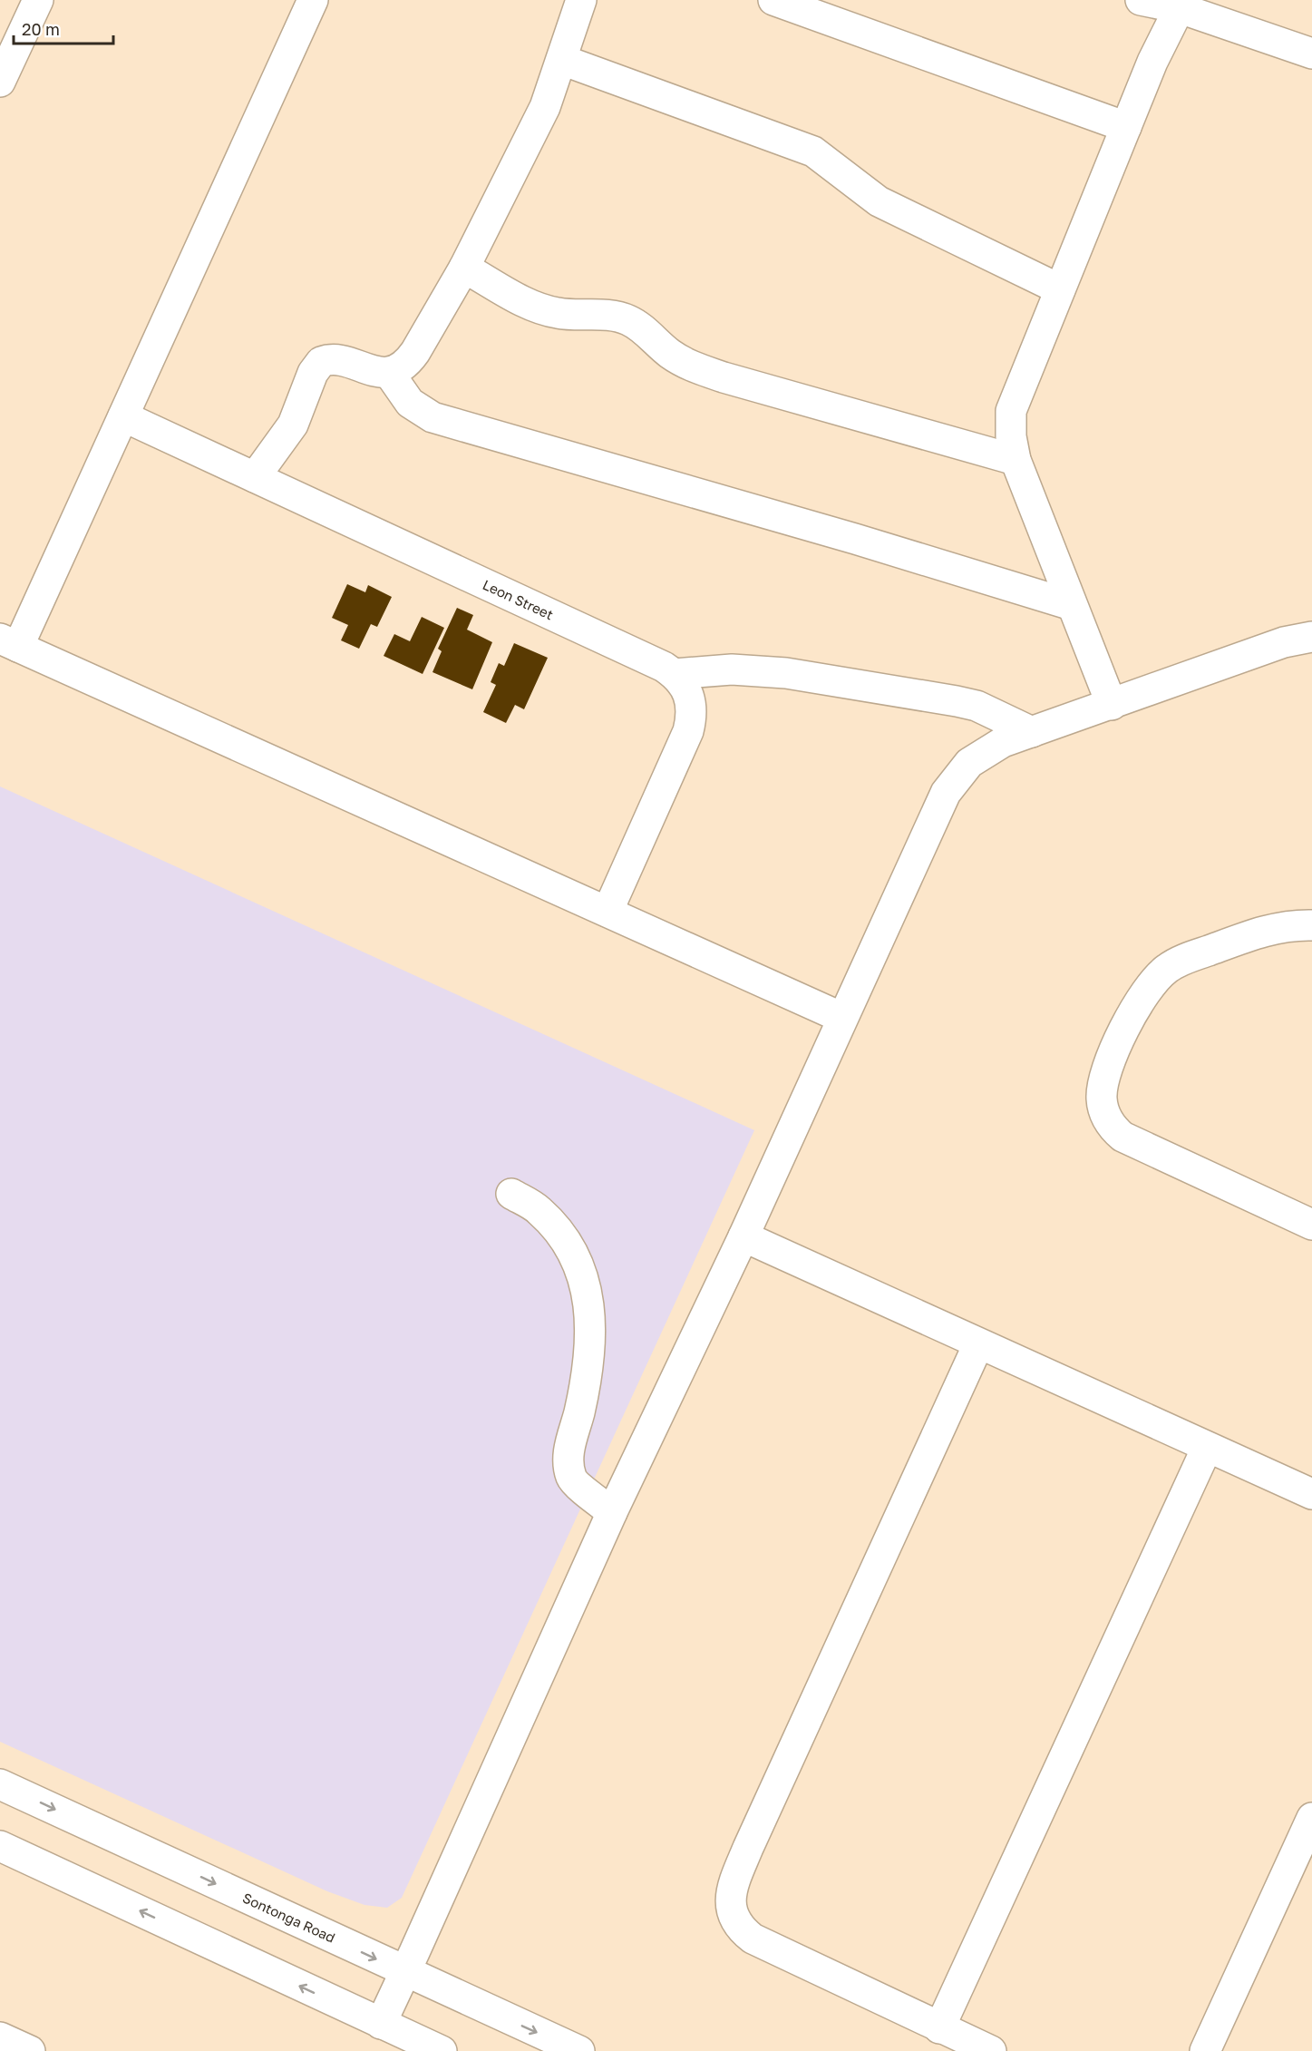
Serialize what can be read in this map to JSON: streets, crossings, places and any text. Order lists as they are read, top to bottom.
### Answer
{
  "streets": {
    "street": ["Leon Street", "Sontonga Road"]
  },
  "scale_bar": "20 m"
}
